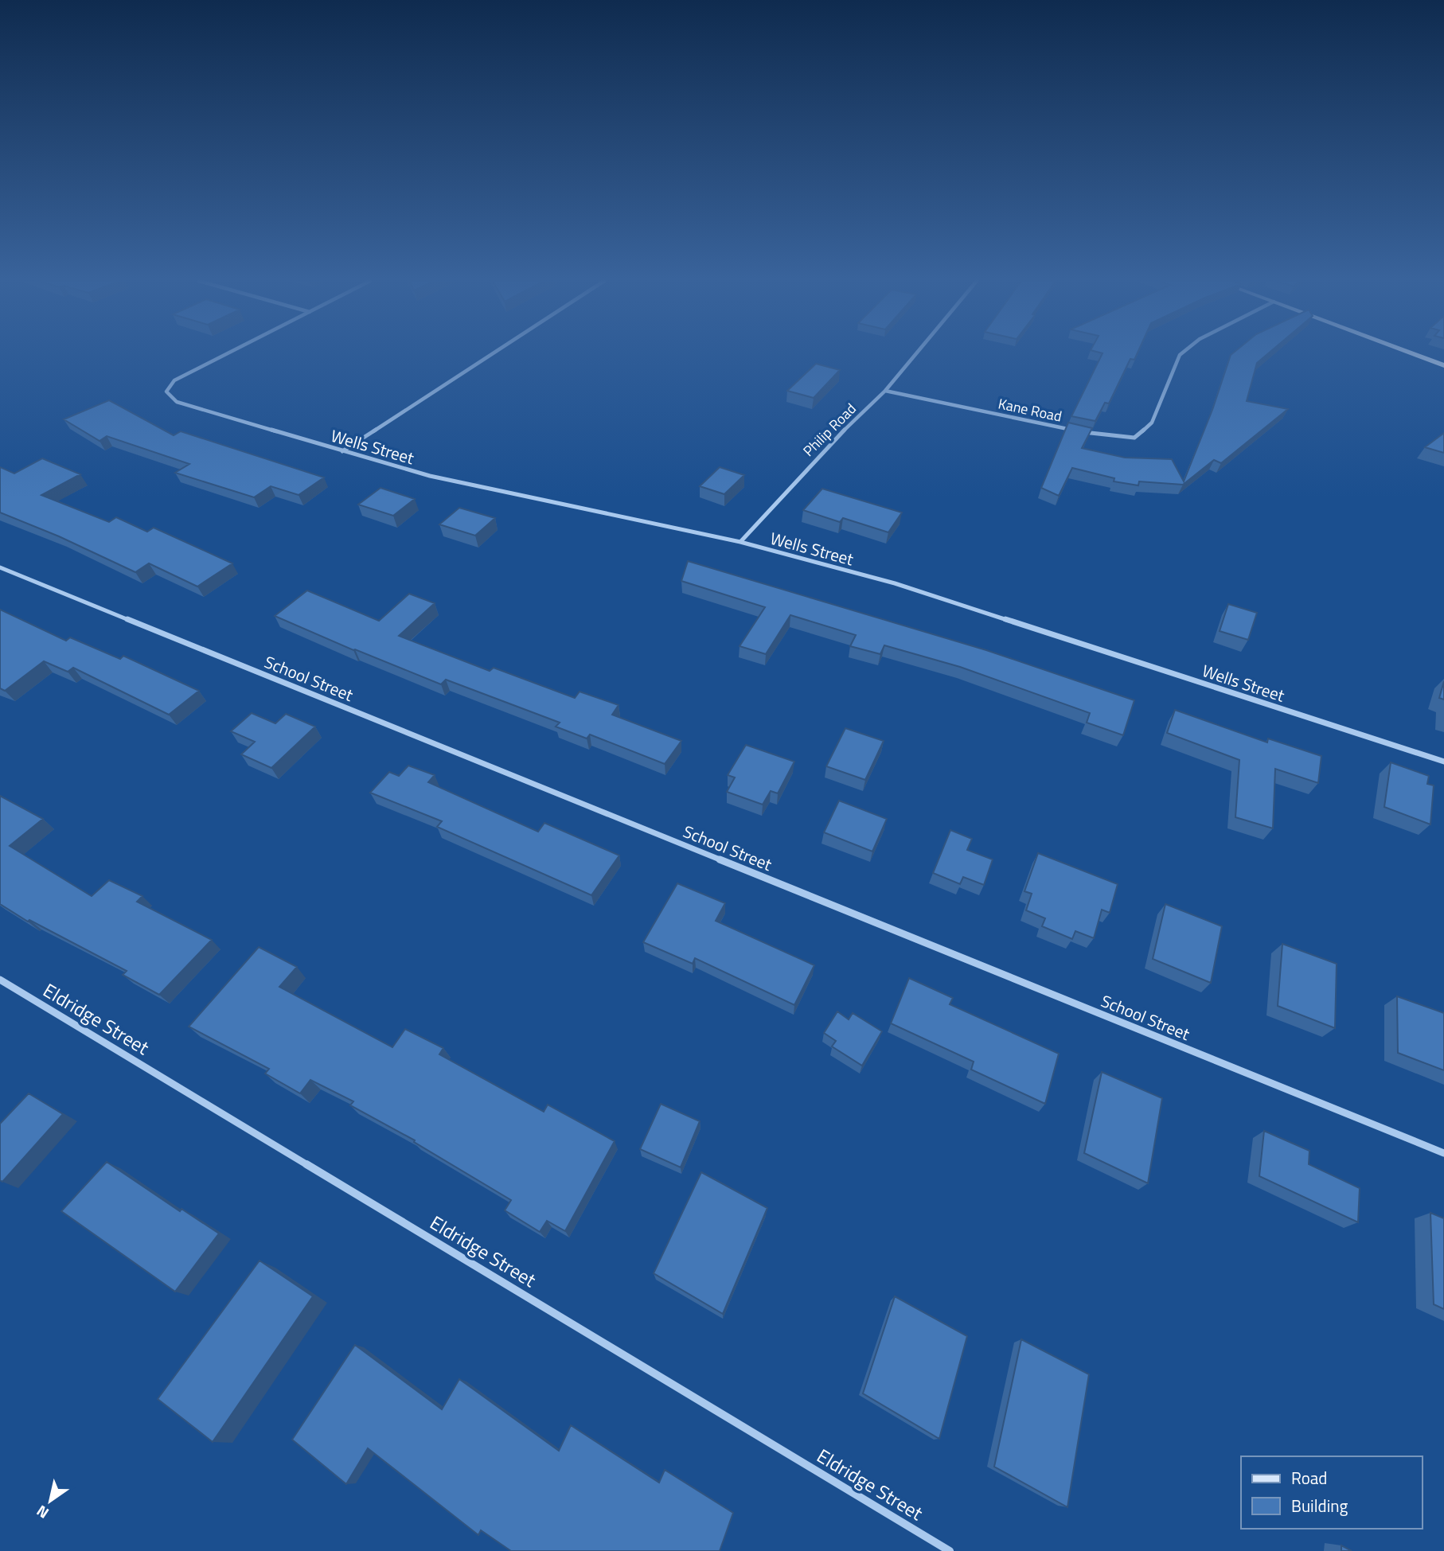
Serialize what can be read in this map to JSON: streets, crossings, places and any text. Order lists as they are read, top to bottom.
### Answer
{
  "streets": {
    "street": [
      "Kane Road",
      "Philip Road",
      "Wells Street",
      "School Street",
      "Eldridge Street"
    ]
  },
  "crossings": [
    ["Kane Road", "Philip Road"],
    ["Philip Road", "Wells Street"]
  ],
  "legend": ["Road", "Building"],
  "north": "bottom left"
}
